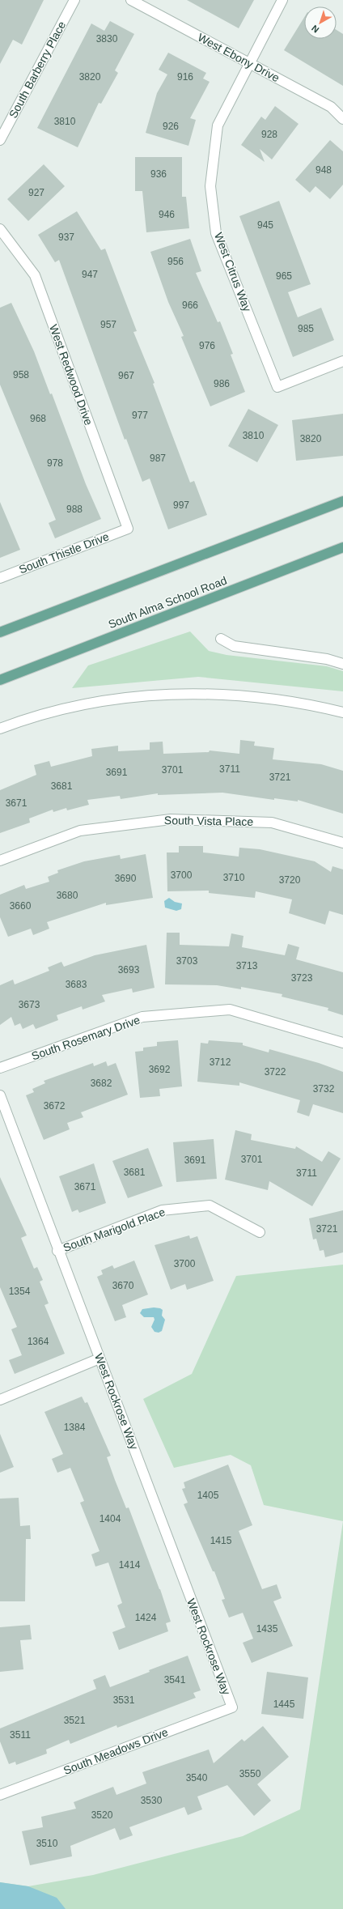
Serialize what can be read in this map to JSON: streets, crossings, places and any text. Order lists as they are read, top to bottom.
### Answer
{
  "streets": {
    "main road": ["South Alma School Road"],
    "street": [
      "West Ebony Drive",
      "South Barberry Place",
      "West Citrus Way",
      "West Redwood Drive",
      "South Thistle Drive",
      "South Vista Place",
      "South Rosemary Drive",
      "South Marigold Place",
      "West Rockrose Way",
      "South Meadows Drive"
    ]
  },
  "crossings": [
    ["West Ebony Drive", "West Citrus Way"],
    ["West Redwood Drive", "South Thistle Drive"],
    ["South Marigold Place", "West Rockrose Way"],
    ["West Rockrose Way", "South Meadows Drive"]
  ],
  "house_numbers": [
    "3830",
    "3820",
    "916",
    "3810",
    "926",
    "928",
    "948",
    "936",
    "927",
    "946",
    "945",
    "937",
    "956",
    "947",
    "965",
    "966",
    "957",
    "985",
    "976",
    "958",
    "967",
    "986",
    "977",
    "968",
    "3810",
    "3820",
    "987",
    "978",
    "997",
    "988",
    "3711",
    "3701",
    "3691",
    "3721",
    "3681",
    "3671",
    "3700",
    "3710",
    "3690",
    "3720",
    "3680",
    "3660",
    "3703",
    "3713",
    "3693",
    "3723",
    "3683",
    "3673",
    "3712",
    "3692",
    "3722",
    "3682",
    "3732",
    "3672",
    "3701",
    "3691",
    "3681",
    "3711",
    "3671",
    "3721",
    "3700",
    "3670",
    "1354",
    "1364",
    "1384",
    "1405",
    "1404",
    "1415",
    "1414",
    "1424",
    "1435",
    "3541",
    "3531",
    "1445",
    "3521",
    "3511",
    "3550",
    "3540",
    "3530",
    "3520",
    "3510"
  ],
  "north": "bottom left"
}
